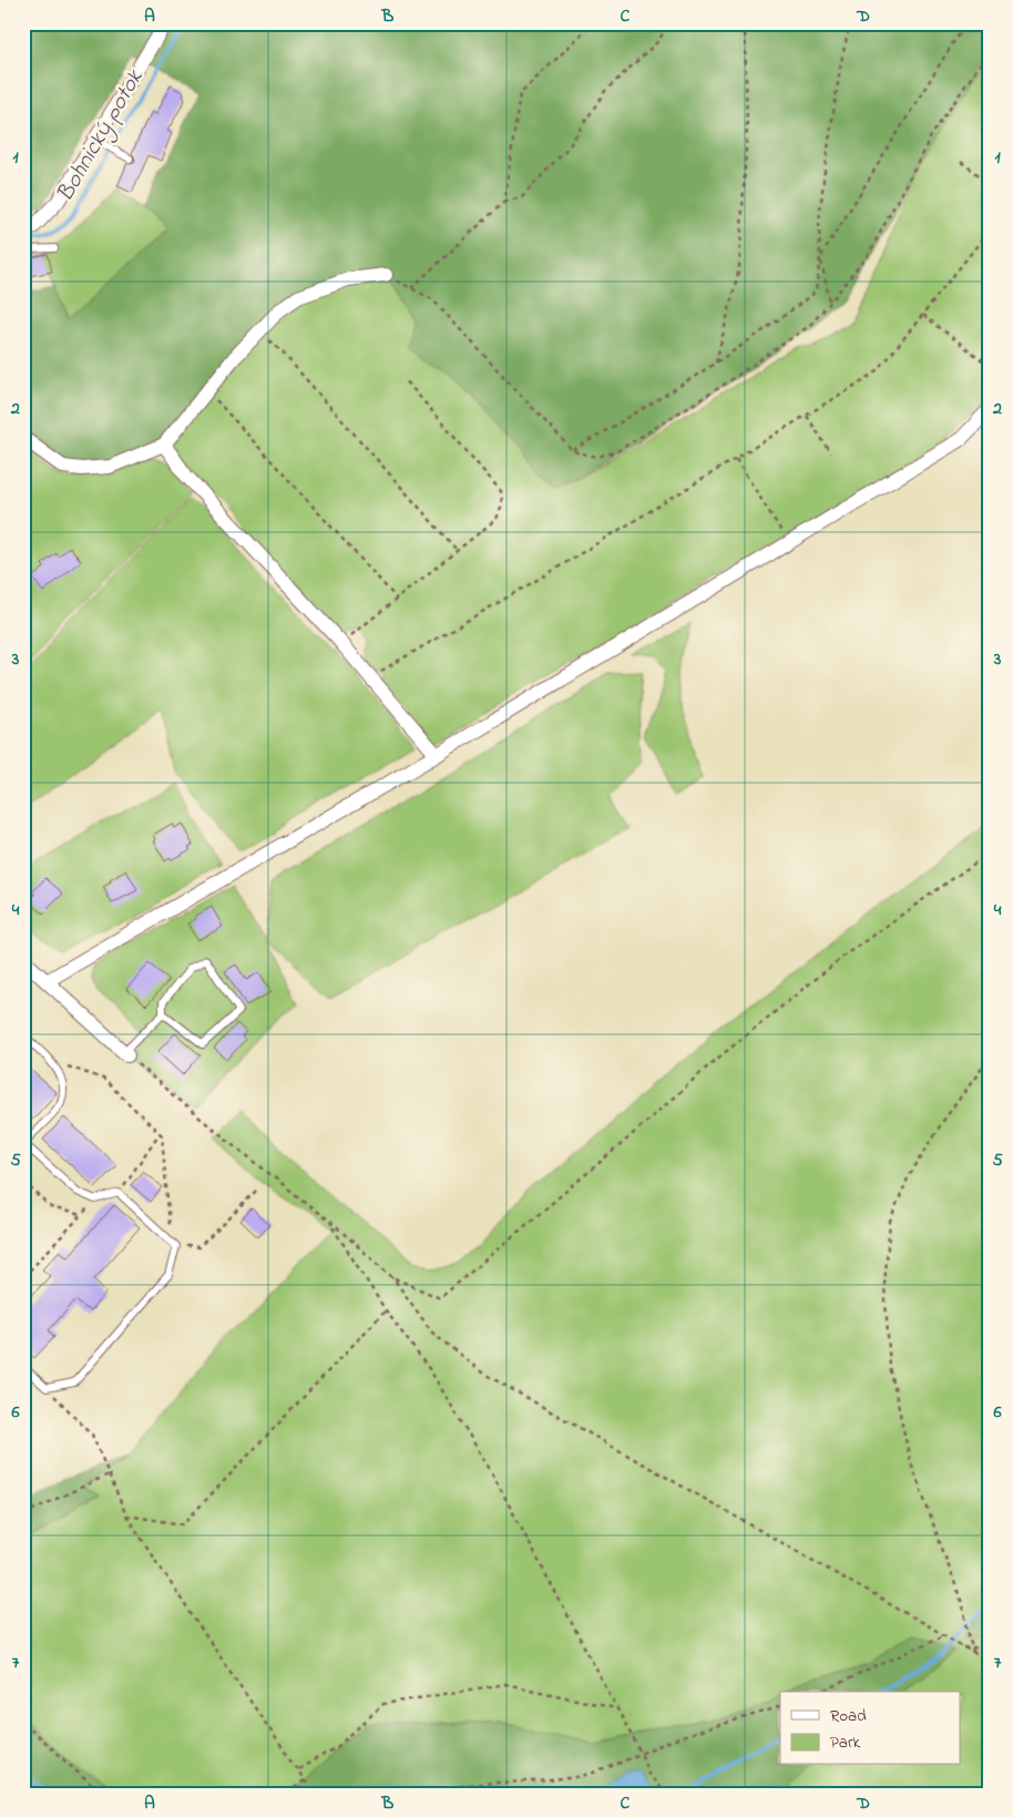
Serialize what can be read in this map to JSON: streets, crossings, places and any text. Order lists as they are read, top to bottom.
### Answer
{
  "water": ["Bohnický potok"],
  "legend": ["Road", "Park"],
  "grid": {
    "columns": [
      "A",
      "B",
      "C",
      "D"
    ],
    "rows": [
      "1",
      "2",
      "3",
      "4",
      "5",
      "6",
      "7"
    ]
  }
}
